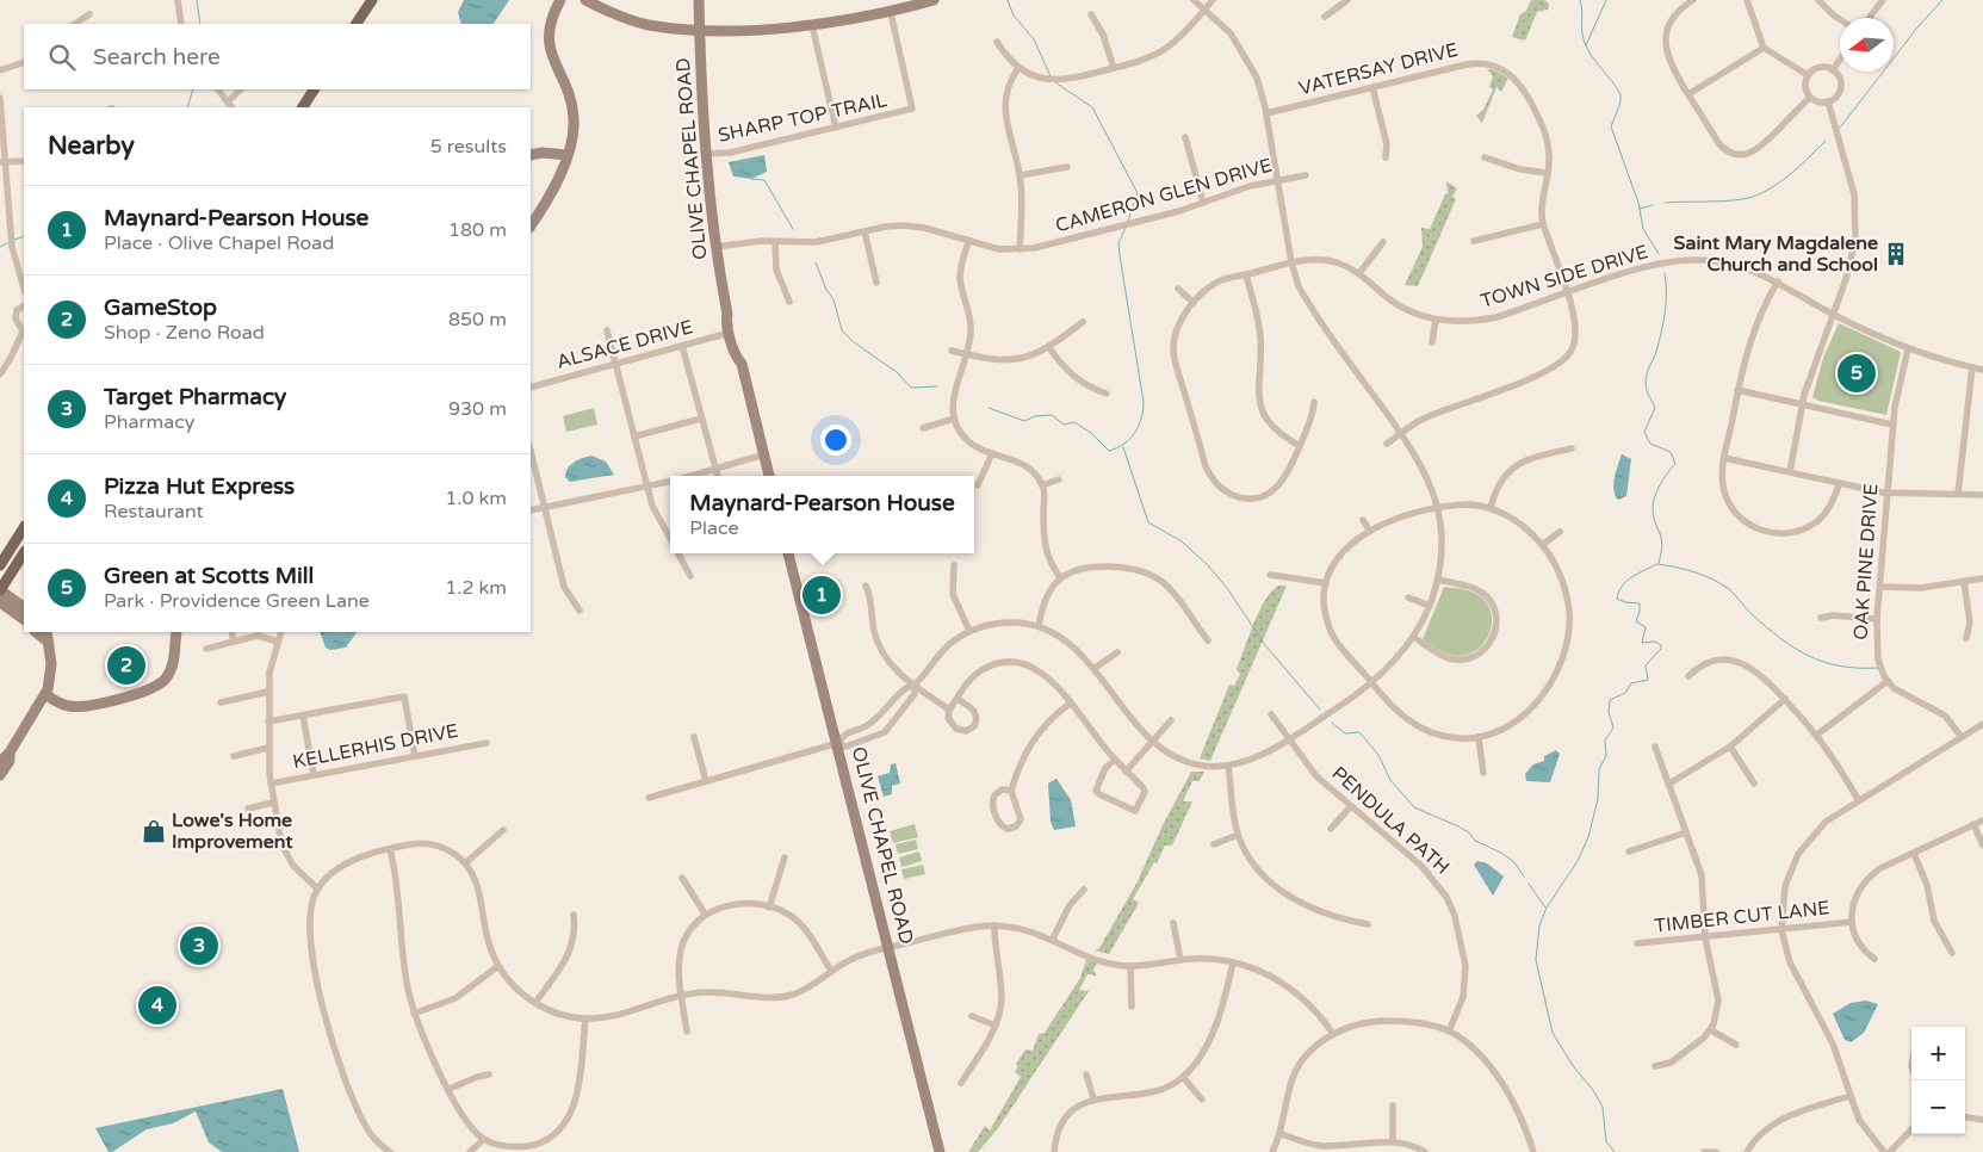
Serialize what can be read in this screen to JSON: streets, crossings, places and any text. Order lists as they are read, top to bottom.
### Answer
{
  "streets": {
    "main road": ["OLIVE CHAPEL ROAD"],
    "street": [
      "VATERSAY DRIVE",
      "SHARP TOP TRAIL",
      "CAMERON GLEN DRIVE",
      "TOWN SIDE DRIVE",
      "ALSACE DRIVE",
      "OAK PINE DRIVE",
      "KELLERHIS DRIVE",
      "PENDULA PATH",
      "TIMBER CUT LANE"
    ]
  },
  "crossings": [
    ["VATERSAY DRIVE", "TOWN SIDE DRIVE"],
    ["SHARP TOP TRAIL", "OLIVE CHAPEL ROAD"],
    ["OLIVE CHAPEL ROAD", "CAMERON GLEN DRIVE"],
    ["OLIVE CHAPEL ROAD", "ALSACE DRIVE"],
    ["TOWN SIDE DRIVE", "OAK PINE DRIVE"]
  ],
  "places": {
    "building": ["Saint Mary Magdalene Church and School"],
    "shop": ["Lowe's Home Improvement"]
  },
  "north": "left",
  "page": {
    "search": "Search here",
    "heading": ["Nearby", "5 results"],
    "list": [
      {
        "mark": "1",
        "name": "Maynard-Pearson House",
        "note": "Place · Olive Chapel Road",
        "value": "180 m"
      },
      {
        "mark": "2",
        "name": "GameStop",
        "note": "Shop · Zeno Road",
        "value": "850 m"
      },
      {
        "mark": "3",
        "name": "Target Pharmacy",
        "note": "Pharmacy",
        "value": "930 m"
      },
      {
        "mark": "4",
        "name": "Pizza Hut Express",
        "note": "Restaurant",
        "value": "1.0 km"
      },
      {
        "mark": "5",
        "name": "Green at Scotts Mill",
        "note": "Park · Providence Green Lane",
        "value": "1.2 km"
      }
    ],
    "pins": [
      "5",
      "1",
      "2",
      "3",
      "4"
    ],
    "popup": ["Maynard-Pearson House", "Place"],
    "map_buttons": ["+", "−"]
  }
}
